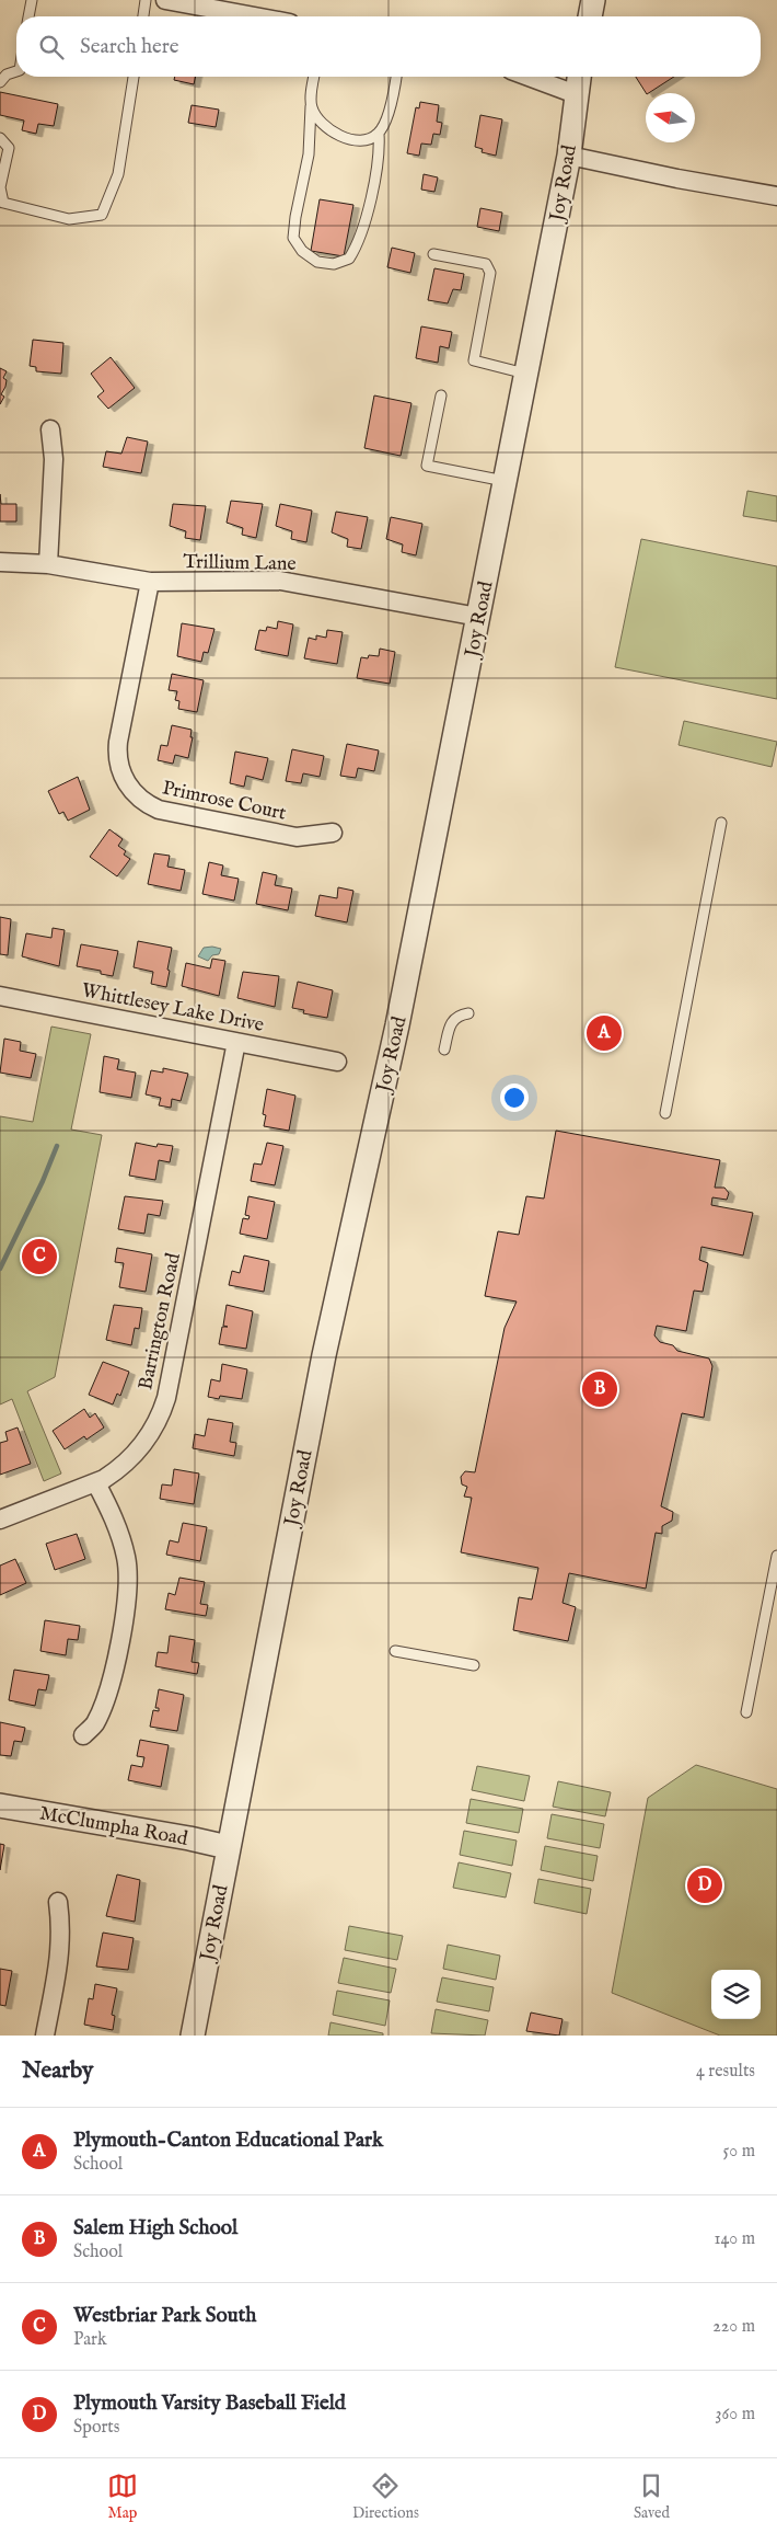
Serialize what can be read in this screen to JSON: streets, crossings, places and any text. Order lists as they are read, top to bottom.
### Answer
{
  "streets": {
    "street": [
      "Joy Road",
      "Trillium Lane",
      "Primrose Court",
      "Whittlesey Lake Drive",
      "Barrington Road",
      "McClumpha Road"
    ]
  },
  "crossings": [
    ["Joy Road", "Trillium Lane"],
    ["Joy Road", "McClumpha Road"],
    ["Trillium Lane", "Primrose Court"],
    ["Whittlesey Lake Drive", "Barrington Road"]
  ],
  "north": "left",
  "page": {
    "search": "Search here",
    "pins": [
      "A",
      "C",
      "B",
      "D"
    ],
    "heading": ["Nearby", "4 results"],
    "list": [
      {
        "mark": "A",
        "name": "Plymouth-Canton Educational Park",
        "note": "School",
        "value": "50 m"
      },
      {
        "mark": "B",
        "name": "Salem High School",
        "note": "School",
        "value": "140 m"
      },
      {
        "mark": "C",
        "name": "Westbriar Park South",
        "note": "Park",
        "value": "220 m"
      },
      {
        "mark": "D",
        "name": "Plymouth Varsity Baseball Field",
        "note": "Sports",
        "value": "360 m"
      }
    ],
    "nav": ["Map", "Directions", "Saved"]
  }
}
